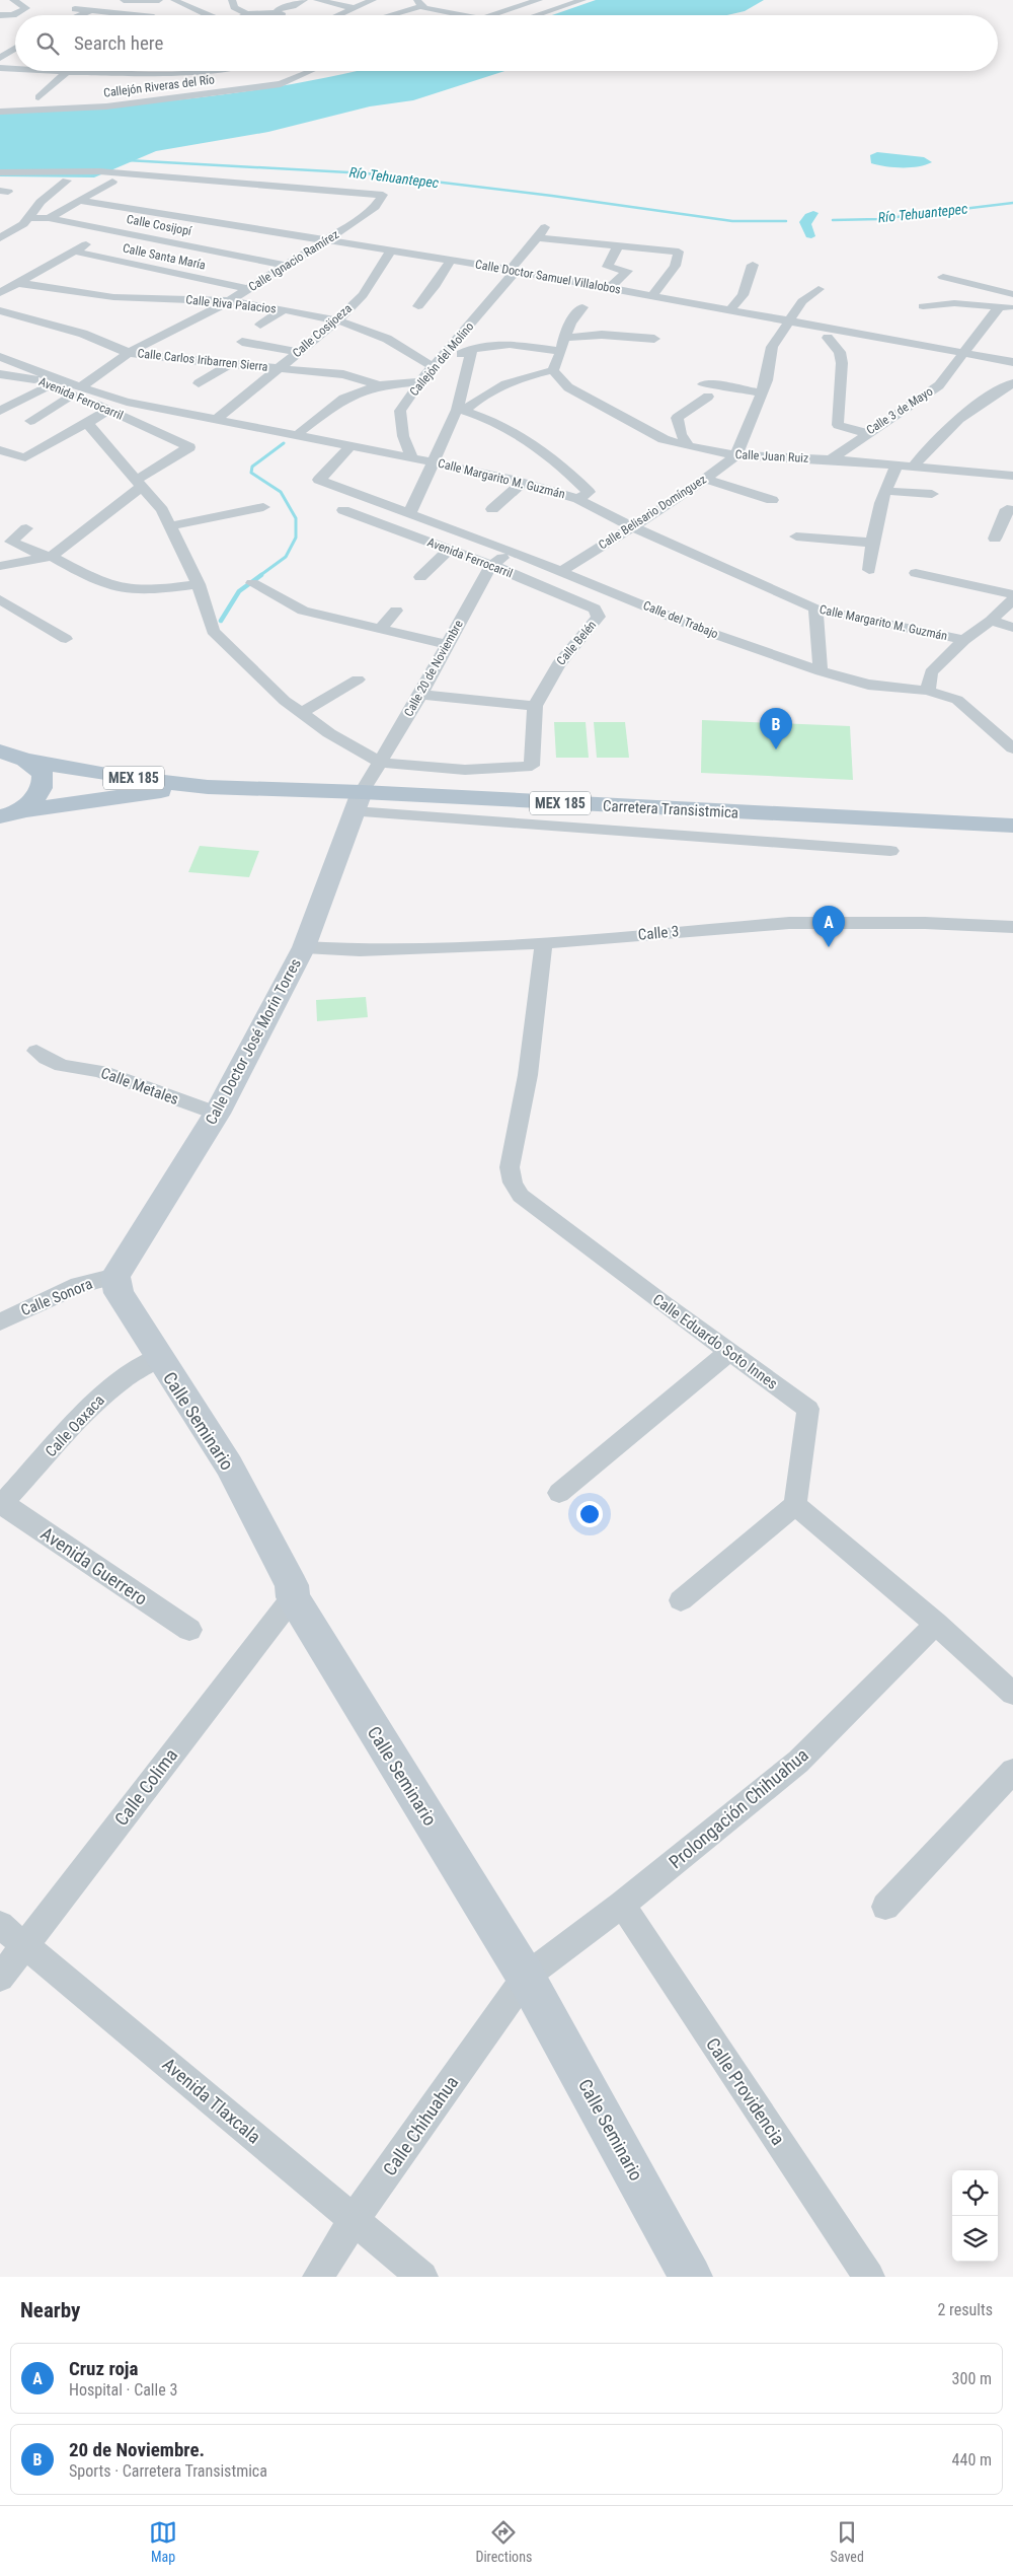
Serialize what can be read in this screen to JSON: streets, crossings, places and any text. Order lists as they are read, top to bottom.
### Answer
{
  "streets": {
    "main road": ["MEX 185", "Carretera Transistmica"],
    "street": [
      "Callejón Riveras del Río",
      "Calle Cosijopí",
      "Calle Santa María",
      "Calle Ignacio Ramírez",
      "Calle Doctor Samuel Villalobos",
      "Calle Riva Palacios",
      "Calle Cosijoeza",
      "Callejón del Molino",
      "Calle Carlos Iribarren Sierra",
      "Avenida Ferrocarril",
      "Calle 3 de Mayo",
      "Calle Juan Ruiz",
      "Calle Margarito M. Guzmán",
      "Calle Belisario Domínguez",
      "Calle del Trabajo",
      "Calle Belén",
      "Calle 20 de Noviembre",
      "Calle 3",
      "Calle Doctor José Morín Torres",
      "Calle Metales",
      "Calle Sonora",
      "Calle Eduardo Soto Innes",
      "Calle Seminario",
      "Calle Oaxaca",
      "Avenida Guerrero",
      "Calle Colima",
      "Prolongación Chihuahua",
      "Calle Providencia",
      "Avenida Tlaxcala",
      "Calle Chihuahua"
    ]
  },
  "crossings": [
    ["Calle Cosijopí", "Calle Ignacio Ramírez"],
    ["Calle Santa María", "Calle Ignacio Ramírez"],
    ["Calle Ignacio Ramírez", "Calle Doctor Samuel Villalobos"],
    ["Calle Ignacio Ramírez", "Calle Riva Palacios"],
    ["Calle Ignacio Ramírez", "Calle Carlos Iribarren Sierra"],
    ["Calle Ignacio Ramírez", "Avenida Ferrocarril"],
    ["Calle Ignacio Ramírez", "Calle Margarito M. Guzmán"],
    ["Calle Doctor Samuel Villalobos", "Calle Cosijoeza"],
    ["Calle Doctor Samuel Villalobos", "Callejón del Molino"],
    ["Calle Doctor Samuel Villalobos", "Calle 3 de Mayo"],
    ["Calle Riva Palacios", "Calle Cosijoeza"],
    ["Calle Riva Palacios", "Callejón del Molino"],
    ["Calle Cosijoeza", "Calle Carlos Iribarren Sierra"],
    ["Calle Cosijoeza", "Calle Margarito M. Guzmán"],
    ["Callejón del Molino", "Calle Margarito M. Guzmán"],
    ["Avenida Ferrocarril", "Calle Margarito M. Guzmán"],
    ["Avenida Ferrocarril", "Calle Belén"],
    ["Avenida Ferrocarril", "Calle 20 de Noviembre"],
    ["Calle 3 de Mayo", "Calle Juan Ruiz"],
    ["Calle Juan Ruiz", "Calle Belisario Domínguez"],
    ["Calle Margarito M. Guzmán", "Calle Belisario Domínguez"],
    ["Calle Margarito M. Guzmán", "Calle del Trabajo"],
    ["Calle Belisario Domínguez", "Calle del Trabajo"],
    ["Calle del Trabajo", "Calle 20 de Noviembre"],
    ["Calle Belén", "Calle 20 de Noviembre"],
    ["Calle 20 de Noviembre", "Carretera Transistmica"],
    ["Calle 20 de Noviembre", "Calle Doctor José Morín Torres"],
    ["Carretera Transistmica", "Calle Doctor José Morín Torres"],
    ["Calle 3", "Calle Doctor José Morín Torres"],
    ["Calle 3", "Calle Eduardo Soto Innes"],
    ["Calle Doctor José Morín Torres", "Calle Metales"],
    ["Calle Doctor José Morín Torres", "Calle Sonora"],
    ["Calle Doctor José Morín Torres", "Calle Seminario"],
    ["Calle Sonora", "Calle Seminario"],
    ["Calle Seminario", "Calle Oaxaca"],
    ["Calle Seminario", "Calle Colima"],
    ["Calle Seminario", "Prolongación Chihuahua"],
    ["Calle Seminario", "Calle Chihuahua"],
    ["Calle Oaxaca", "Avenida Guerrero"],
    ["Calle Colima", "Avenida Tlaxcala"],
    ["Prolongación Chihuahua", "Calle Providencia"],
    ["Prolongación Chihuahua", "Calle Chihuahua"],
    ["Avenida Tlaxcala", "Calle Chihuahua"]
  ],
  "water": ["Río Tehuantepec"],
  "page": {
    "search": "Search here",
    "pins": ["B", "A"],
    "heading": ["Nearby", "2 results"],
    "list": [
      {
        "mark": "A",
        "name": "Cruz roja",
        "note": "Hospital · Calle 3",
        "value": "300 m"
      },
      {
        "mark": "B",
        "name": "20 de Noviembre.",
        "note": "Sports · Carretera Transistmica",
        "value": "440 m"
      }
    ],
    "nav": ["Map", "Directions", "Saved"]
  }
}
